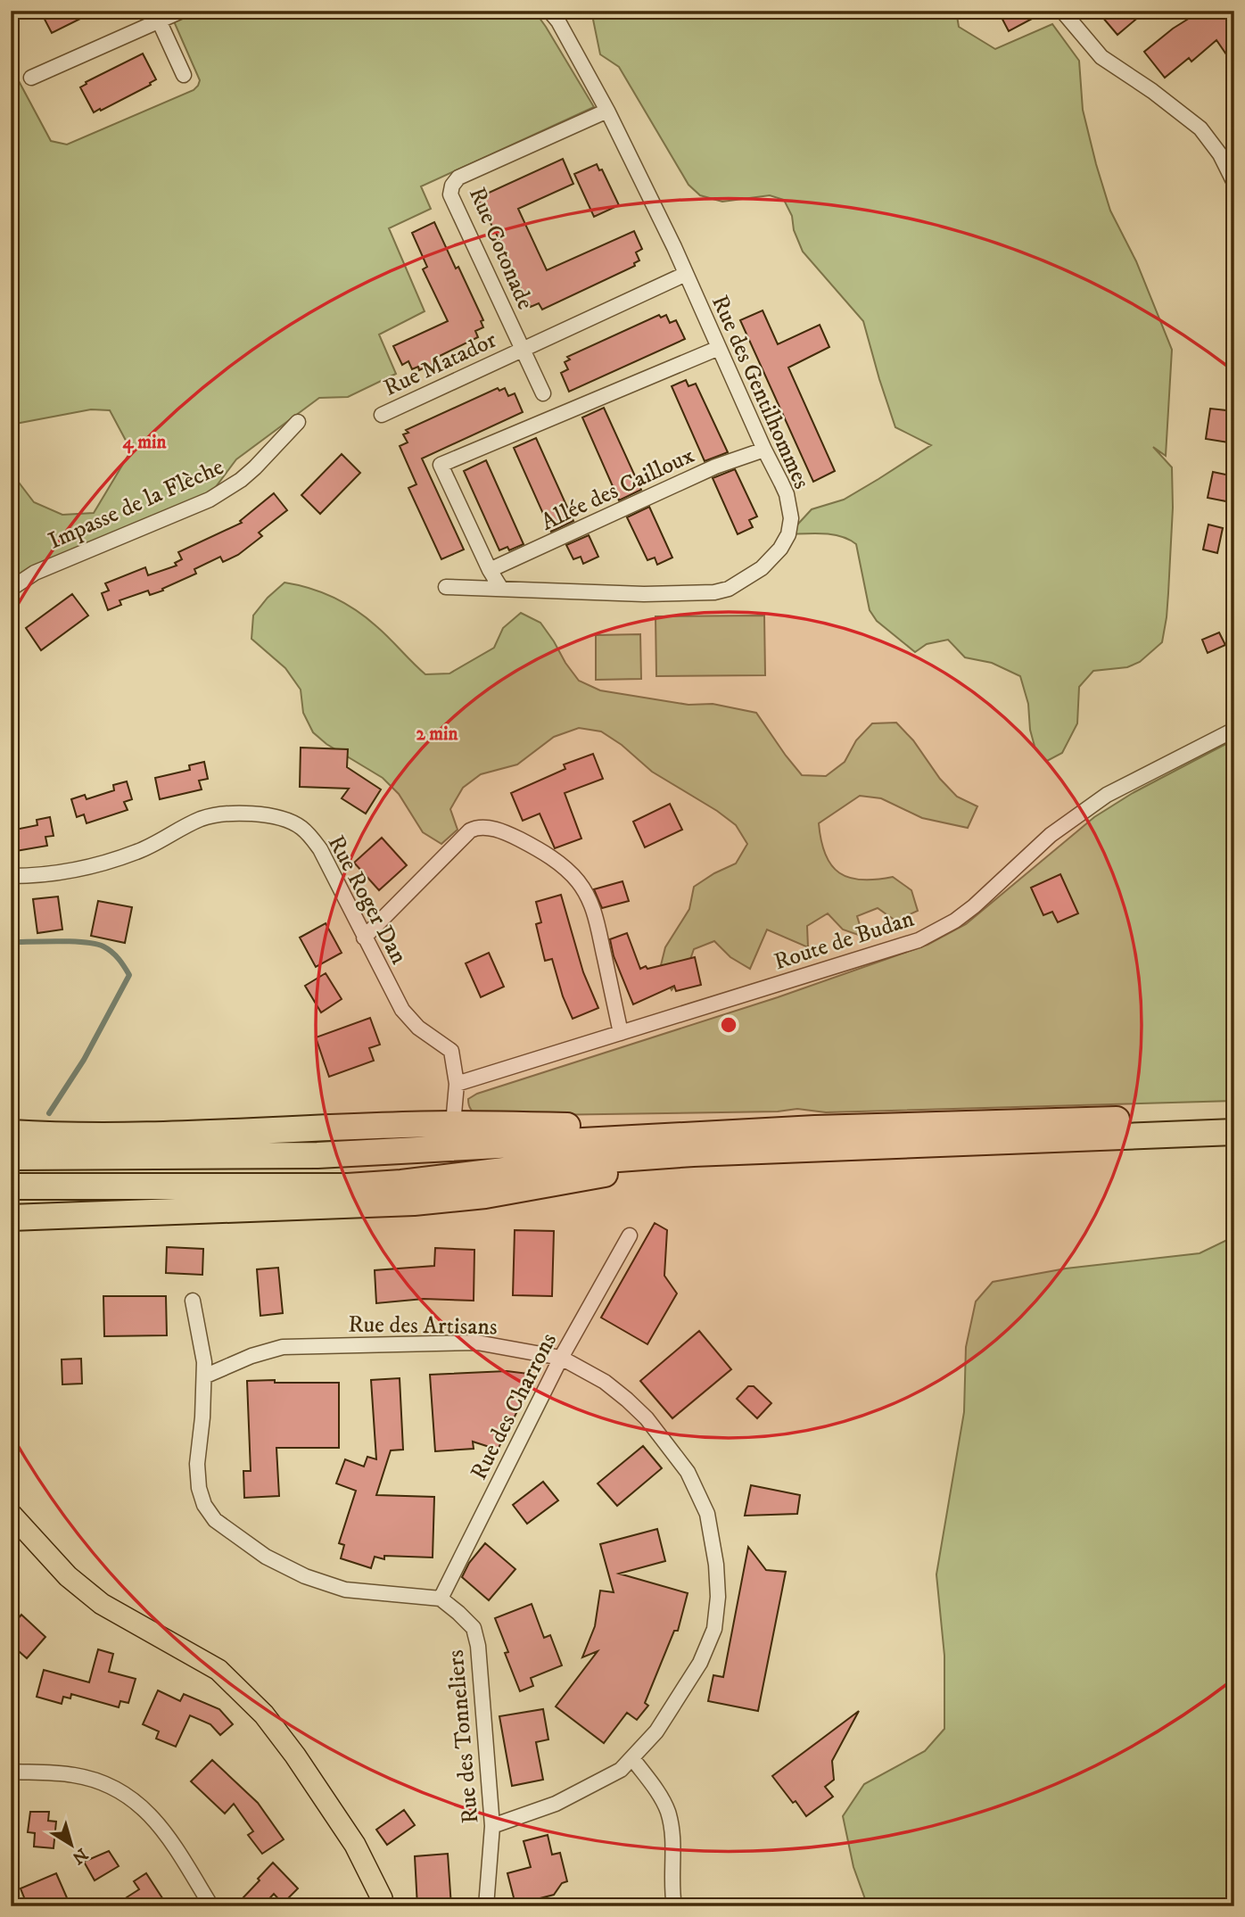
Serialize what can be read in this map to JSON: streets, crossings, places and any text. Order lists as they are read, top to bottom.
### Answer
{
  "streets": {
    "street": [
      "Rue Cotonade",
      "Rue Matador",
      "Rue des Gentilhommes",
      "Allée des Cailloux",
      "Impasse de la Flèche",
      "Rue Roger Dan",
      "Route de Budan",
      "Rue des Artisans",
      "Rue des Charrons",
      "Rue des Tonneliers"
    ]
  },
  "crossings": [
    ["Rue Cotonade", "Rue Matador"],
    ["Rue Cotonade", "Rue des Gentilhommes"],
    ["Rue Matador", "Rue des Gentilhommes"],
    ["Rue des Gentilhommes", "Allée des Cailloux"],
    ["Rue Roger Dan", "Route de Budan"],
    ["Rue des Artisans", "Rue des Charrons"],
    ["Rue des Artisans", "Rue des Tonneliers"],
    ["Rue des Charrons", "Rue des Tonneliers"]
  ],
  "north": "bottom right",
  "rings": ["4 min", "2 min"]
}
